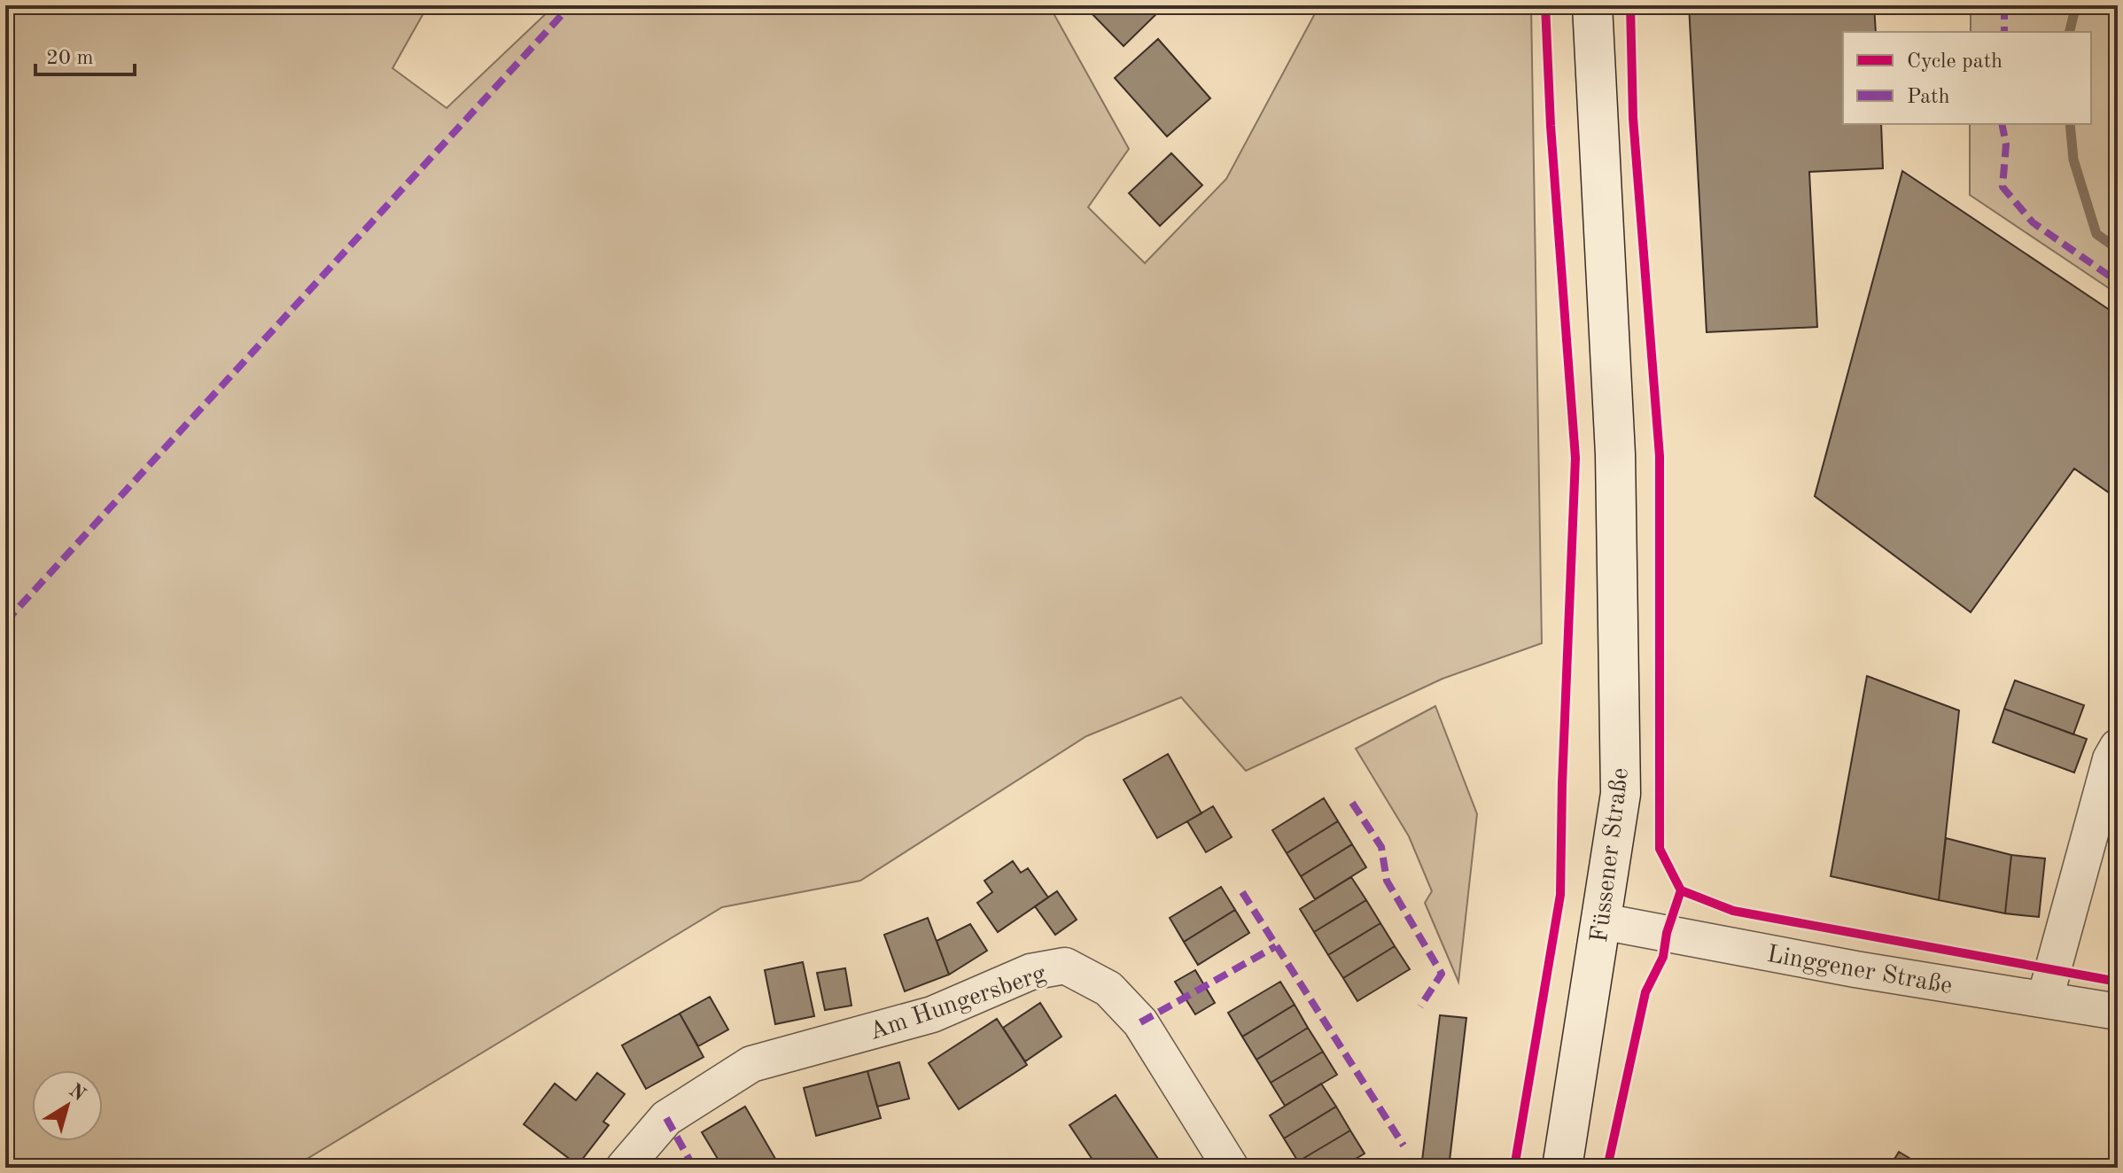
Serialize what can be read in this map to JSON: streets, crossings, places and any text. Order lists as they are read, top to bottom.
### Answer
{
  "streets": {
    "main road": ["Füssener Straße"],
    "street": ["Linggener Straße", "Am Hungersberg"]
  },
  "crossings": [
    ["Füssener Straße", "Linggener Straße"]
  ],
  "legend": ["Cycle path", "Path"],
  "scale_bar": "20 m",
  "north": "top right"
}
